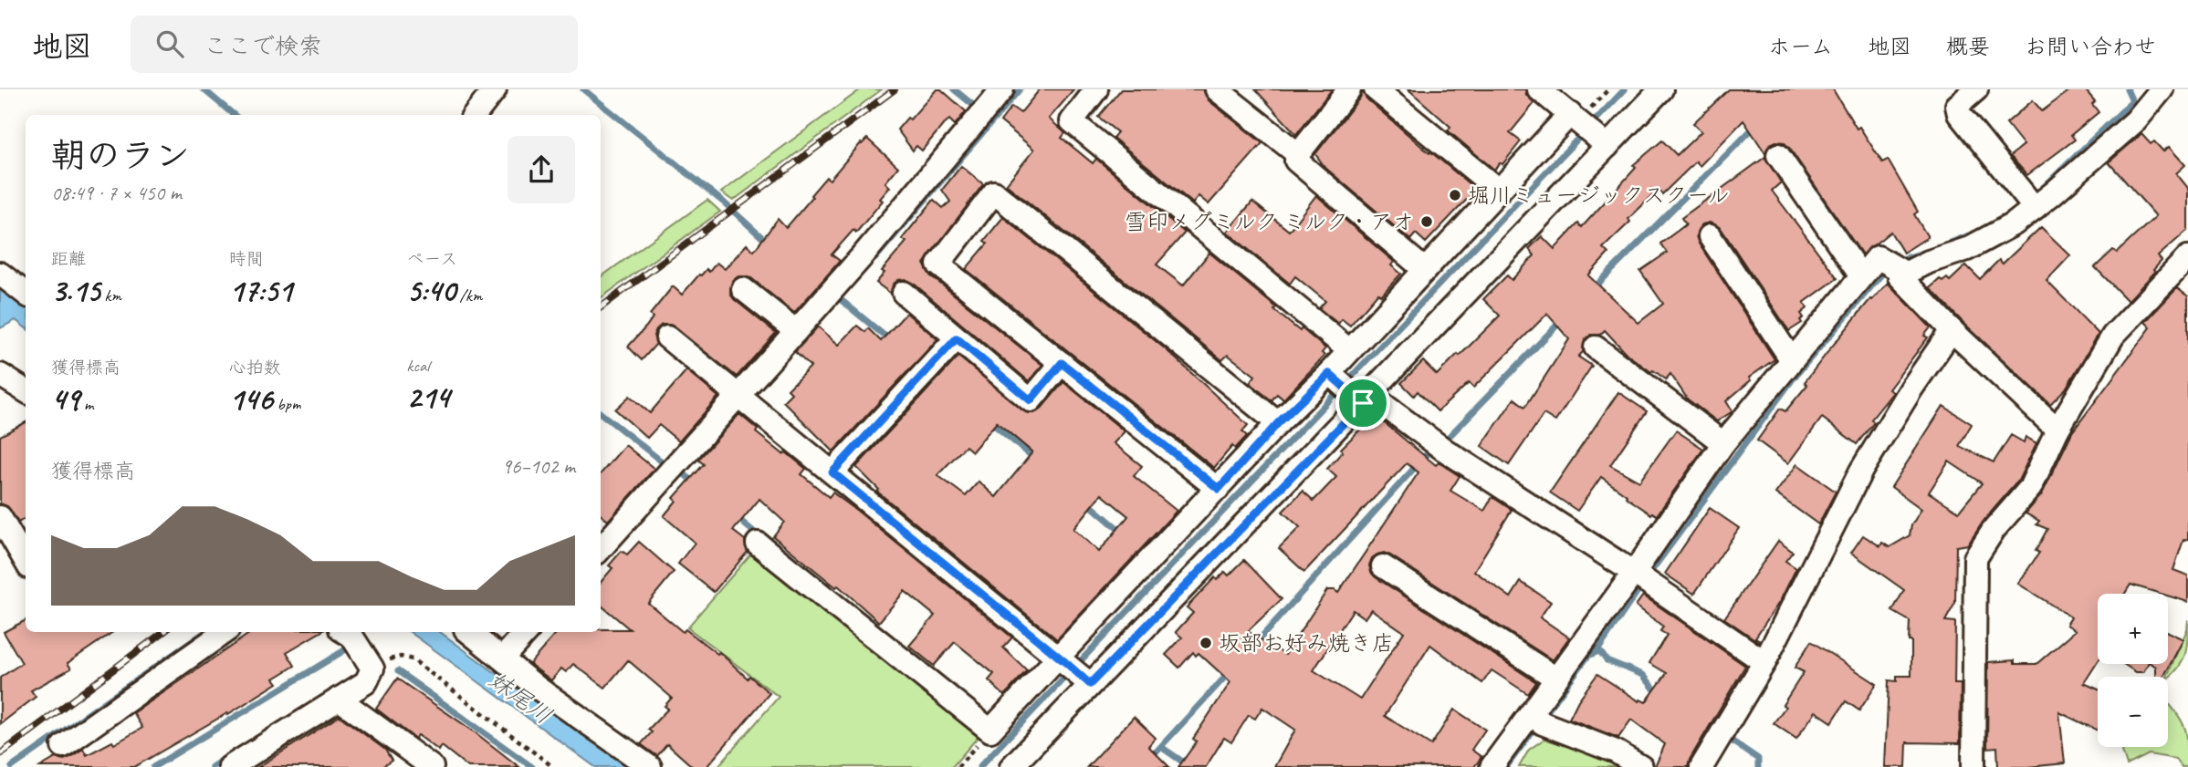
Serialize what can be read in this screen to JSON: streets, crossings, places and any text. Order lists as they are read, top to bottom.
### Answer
{
  "water": ["妹尾川"],
  "places": ["堀川ミュージックスクール", "雪印メグミルク ミルク・アオ", "坂部お好み焼き店"],
  "page": {
    "header": "地図",
    "search": "ここで検索",
    "nav": [
      "ホーム",
      "地図",
      "概要",
      "お問い合わせ"
    ],
    "heading": ["朝のラン", "08:49 · 7 × 450 m"],
    "stats": [
      ["距離", "3.15 km"],
      ["時間", "17:51"],
      ["ペース", "5:40 /km"],
      ["獲得標高", "49 m"],
      ["心拍数", "146 bpm"],
      ["kcal", "214"]
    ],
    "chart": ["獲得標高", "96–102 m"],
    "map_buttons": ["+", "−"]
  }
}
